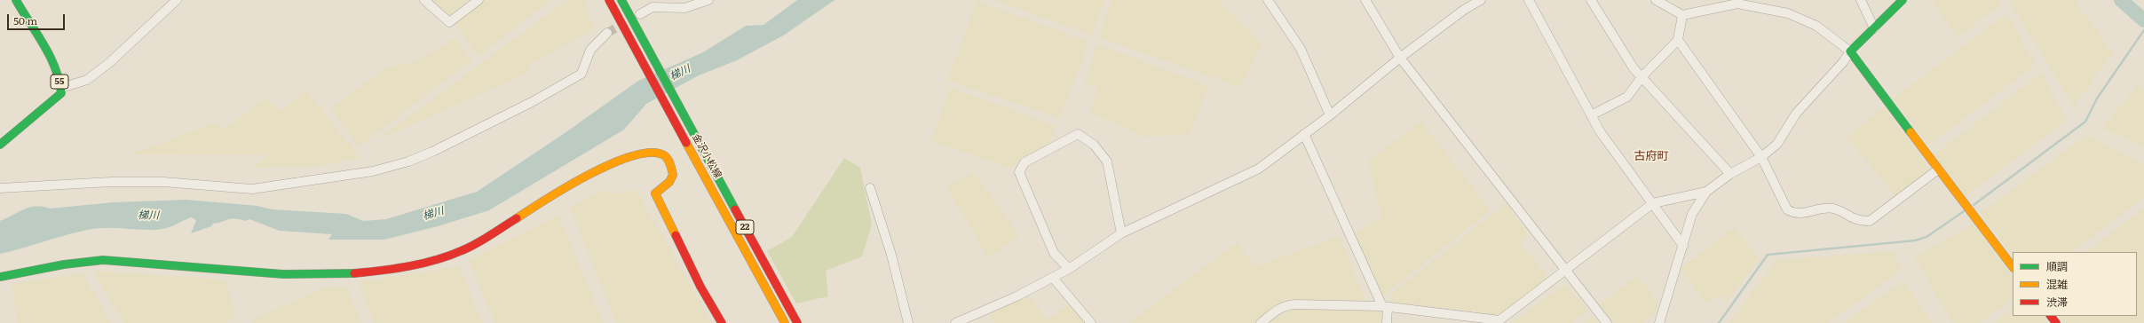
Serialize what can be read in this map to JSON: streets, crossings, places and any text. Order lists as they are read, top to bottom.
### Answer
{
  "streets": {
    "street": ["55", "金沢小松線", "22"]
  },
  "districts": ["古府町"],
  "water": ["梯川"],
  "legend": ["順調", "混雑", "渋滞"],
  "scale_bar": "50 m"
}
